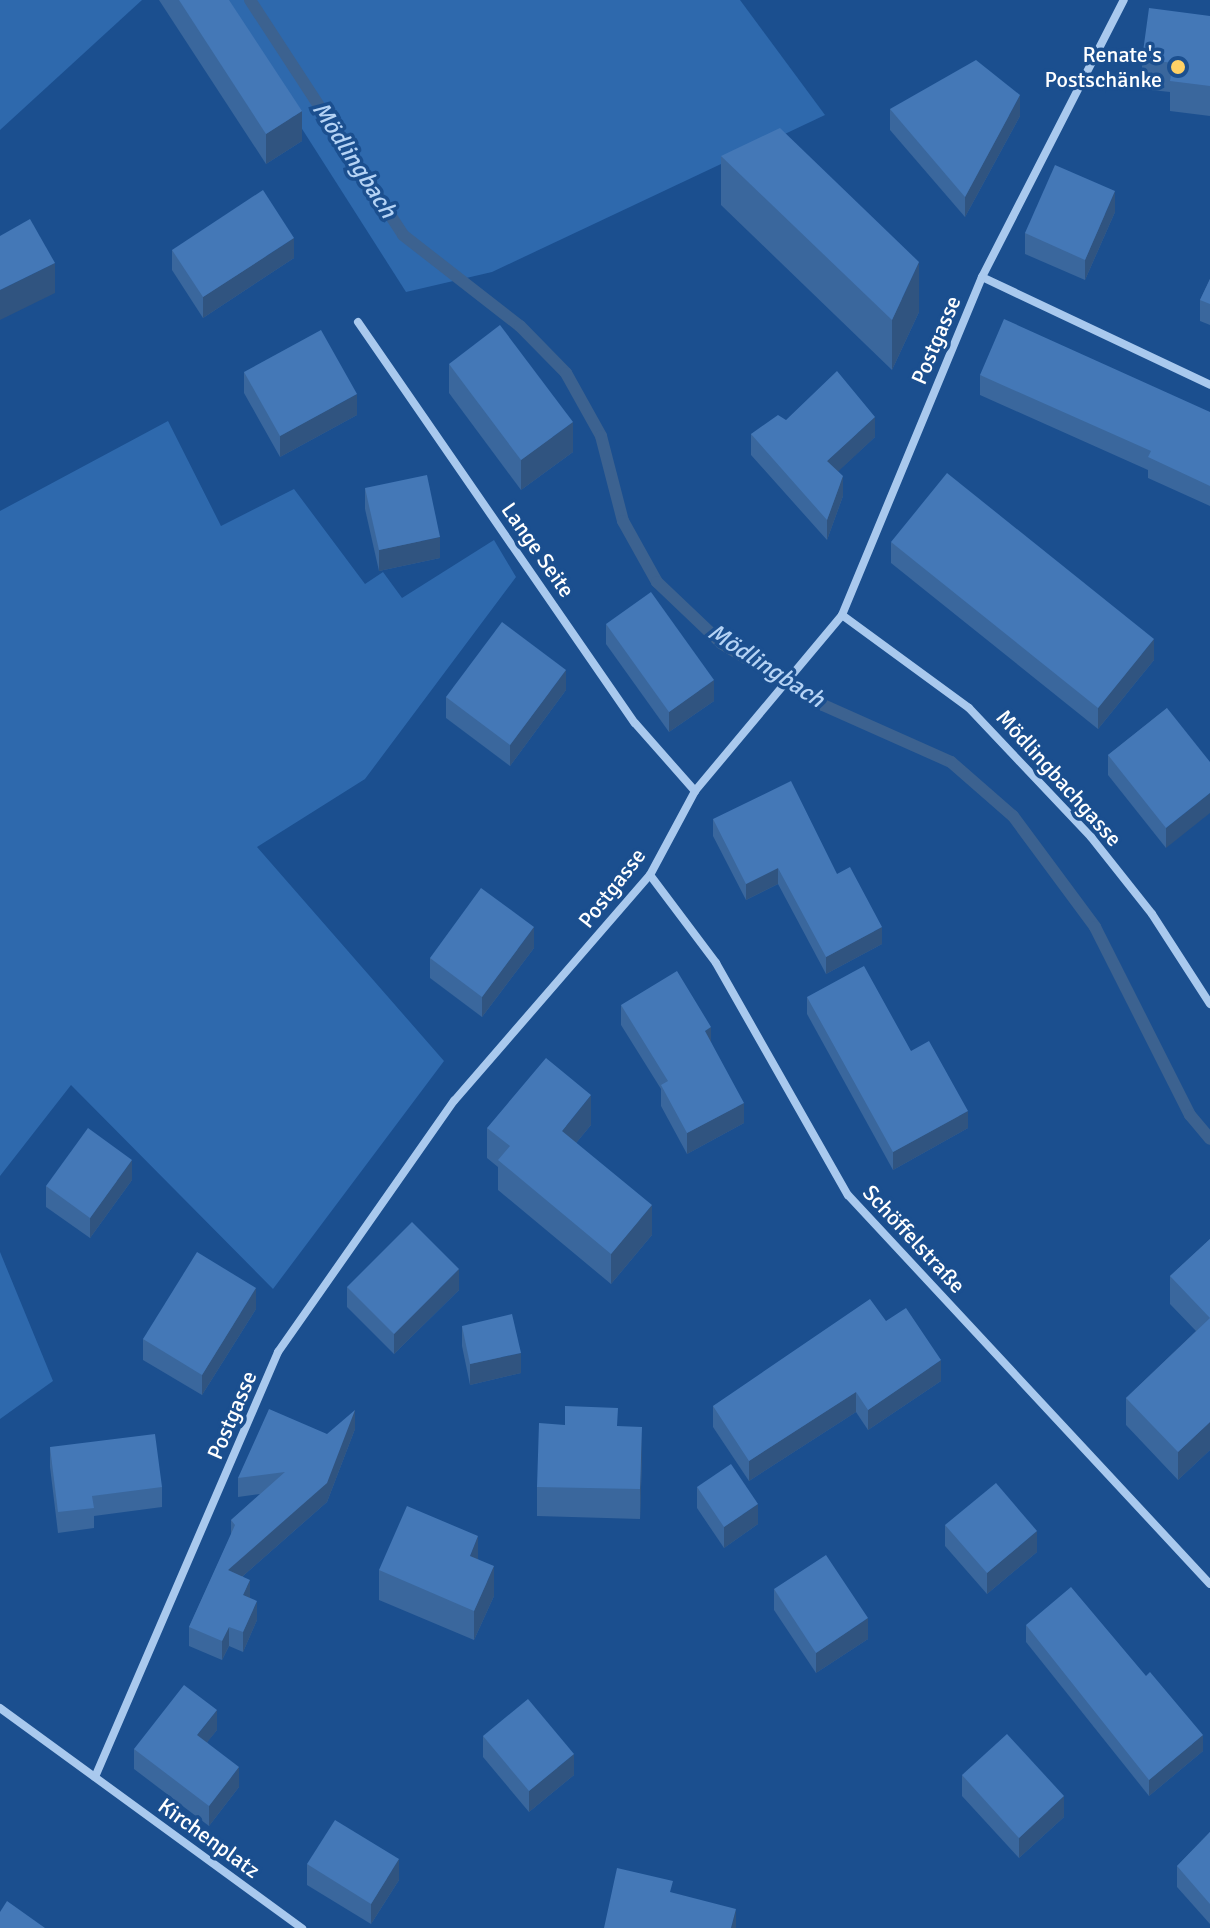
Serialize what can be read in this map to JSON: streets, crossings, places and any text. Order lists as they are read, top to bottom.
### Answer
{
  "streets": {
    "street": [
      "Postgasse",
      "Lange Seite",
      "Mödlingbachgasse",
      "Schöffelstraße",
      "Kirchenplatz"
    ]
  },
  "crossings": [
    ["Postgasse", "Lange Seite"],
    ["Postgasse", "Mödlingbachgasse"],
    ["Postgasse", "Schöffelstraße"],
    ["Postgasse", "Kirchenplatz"]
  ],
  "water": ["Mödlingbach"],
  "places": ["Renate's Postschänke"]
}
